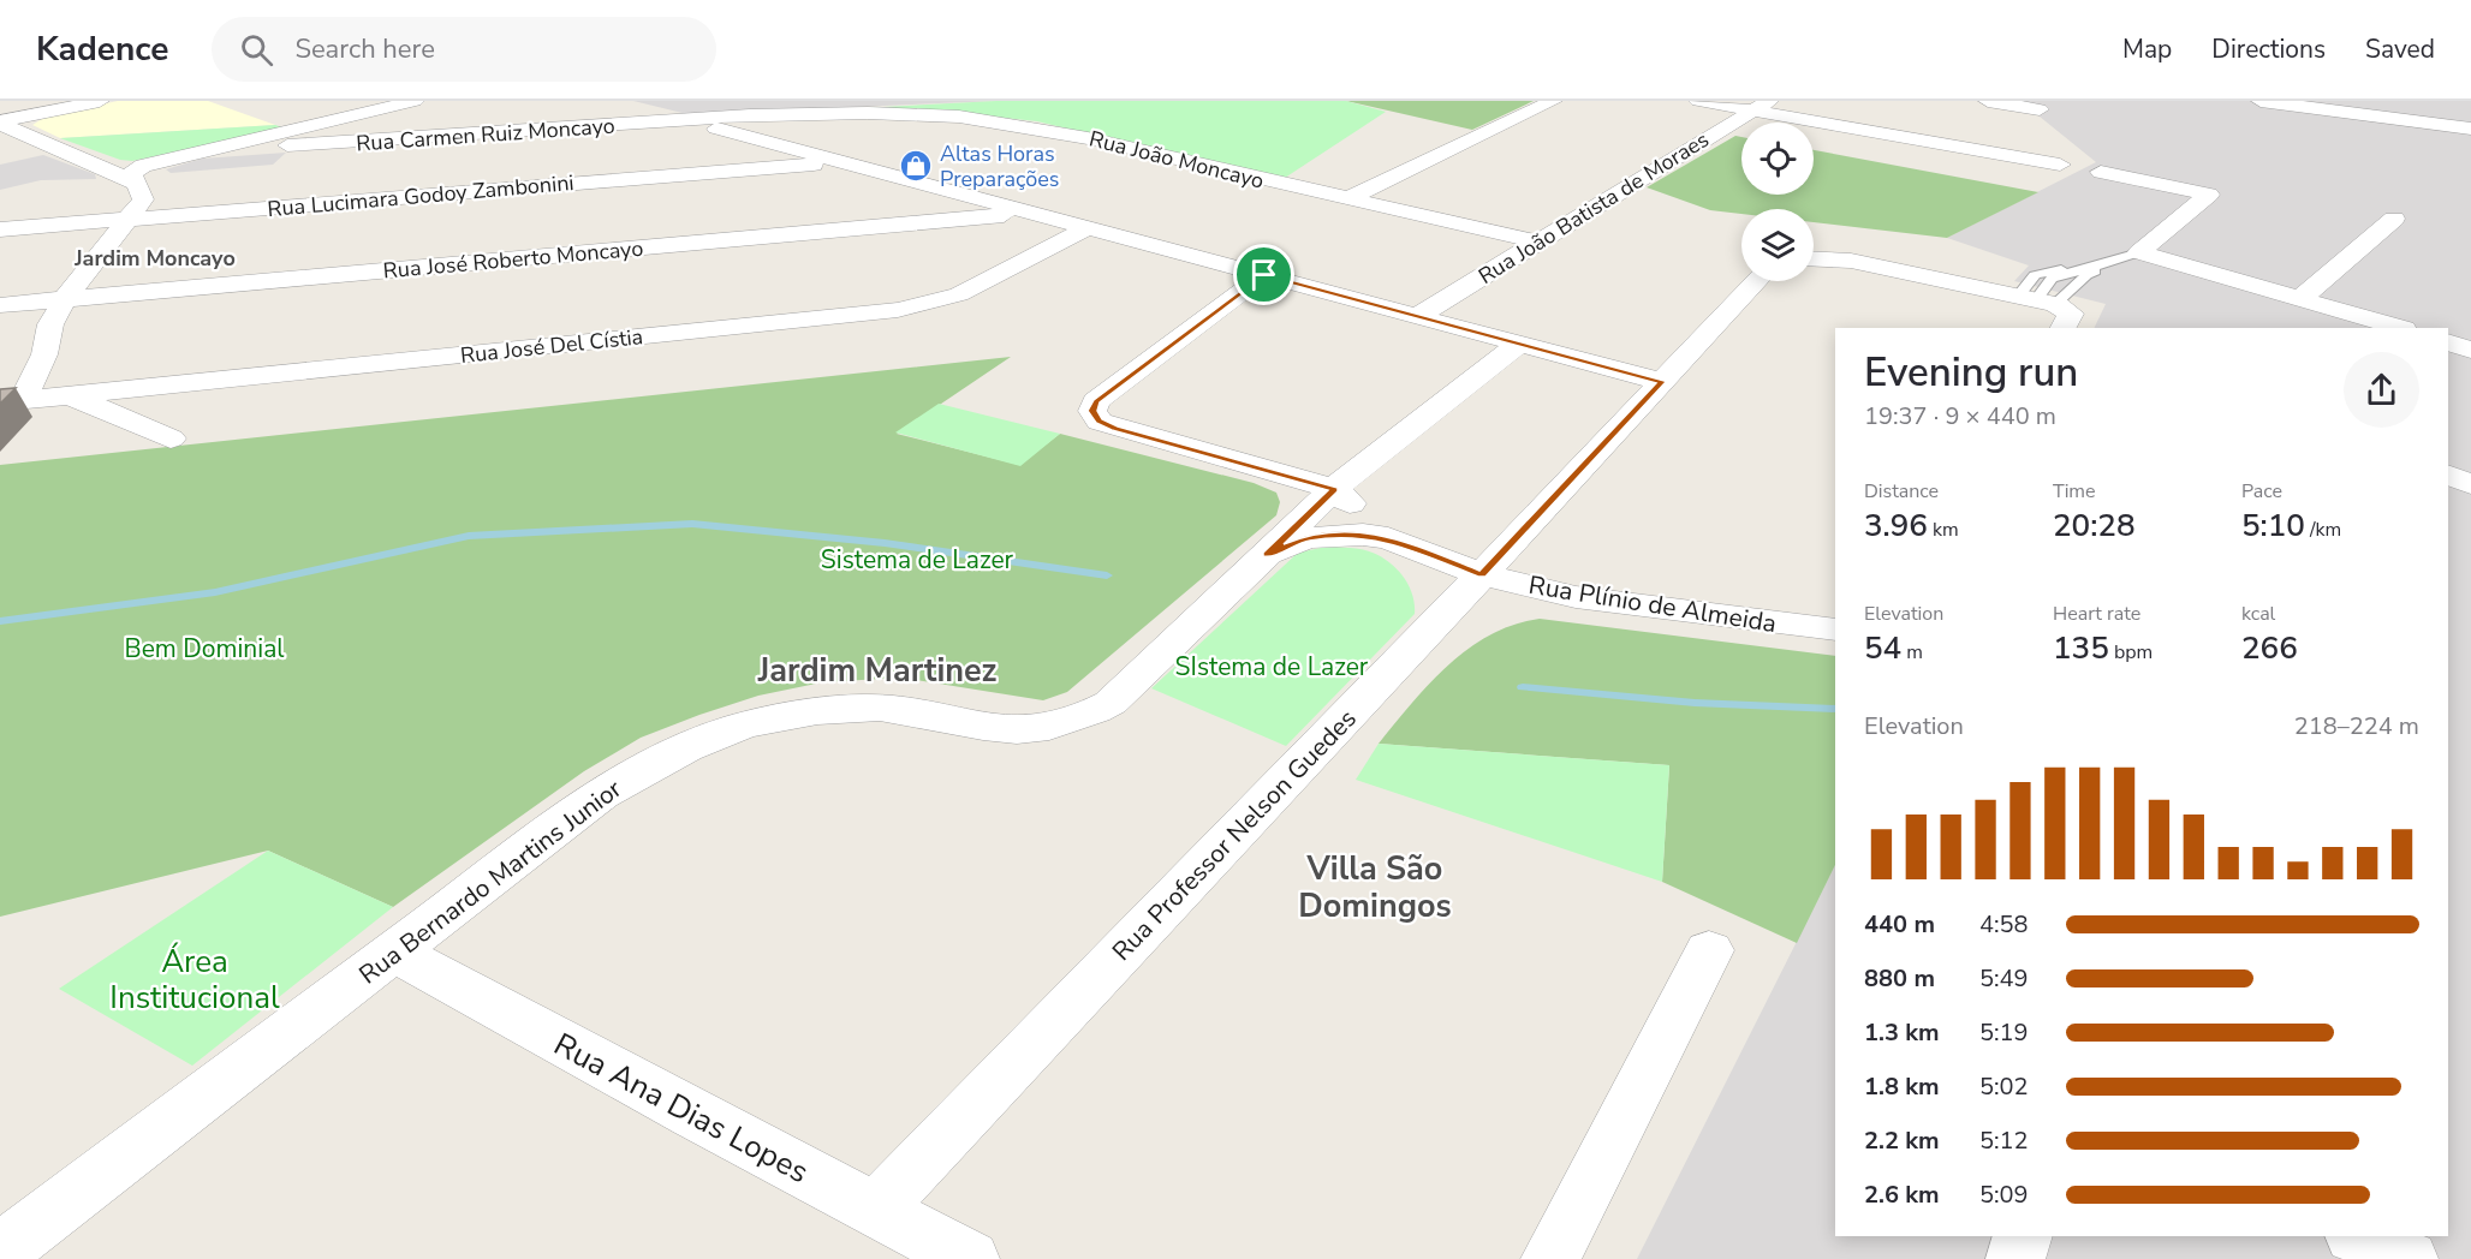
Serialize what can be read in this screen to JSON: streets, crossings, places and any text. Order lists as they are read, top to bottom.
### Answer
{
  "streets": {
    "street": [
      "Rua Carmen Ruiz Moncayo",
      "Rua João Moncayo",
      "Rua Lucimara Godoy Zambonini",
      "Rua João Batista de Moraes",
      "Rua José Roberto Moncayo",
      "Rua José Del Cístia",
      "Rua Plínio de Almeida",
      "Rua Professor Nelson Guedes",
      "Rua Bernardo Martins Junior",
      "Rua Ana Dias Lopes"
    ]
  },
  "crossings": [
    ["Rua Carmen Ruiz Moncayo", "Rua João Moncayo"],
    ["Rua João Moncayo", "Rua João Batista de Moraes"],
    ["Rua Plínio de Almeida", "Rua Professor Nelson Guedes"],
    ["Rua Plínio de Almeida", "Rua Bernardo Martins Junior"],
    ["Rua Professor Nelson Guedes", "Rua Ana Dias Lopes"],
    ["Rua Bernardo Martins Junior", "Rua Ana Dias Lopes"]
  ],
  "districts": ["Jardim Moncayo", "Jardim Martinez", "Villa São Domingos"],
  "parks": [
    "Sistema de Lazer",
    "Bem Dominial",
    "SIstema de Lazer",
    "Área Institucional"
  ],
  "places": {
    "shop": ["Altas Horas Preparações"]
  },
  "page": {
    "header": "Kadence",
    "search": "Search here",
    "nav": ["Map", "Directions", "Saved"],
    "heading": ["Evening run", "19:37 · 9 × 440 m"],
    "stats": [
      ["Distance", "3.96 km"],
      ["Time", "20:28"],
      ["Pace", "5:10 /km"],
      ["Elevation", "54 m"],
      ["Heart rate", "135 bpm"],
      ["kcal", "266"]
    ],
    "chart": ["Elevation", "218–224 m"],
    "list": [
      {
        "name": "440 m",
        "note": "4:58"
      },
      {
        "name": "880 m",
        "note": "5:49"
      },
      {
        "name": "1.3 km",
        "note": "5:19"
      },
      {
        "name": "1.8 km",
        "note": "5:02"
      },
      {
        "name": "2.2 km",
        "note": "5:12"
      },
      {
        "name": "2.6 km",
        "note": "5:09"
      }
    ]
  }
}
